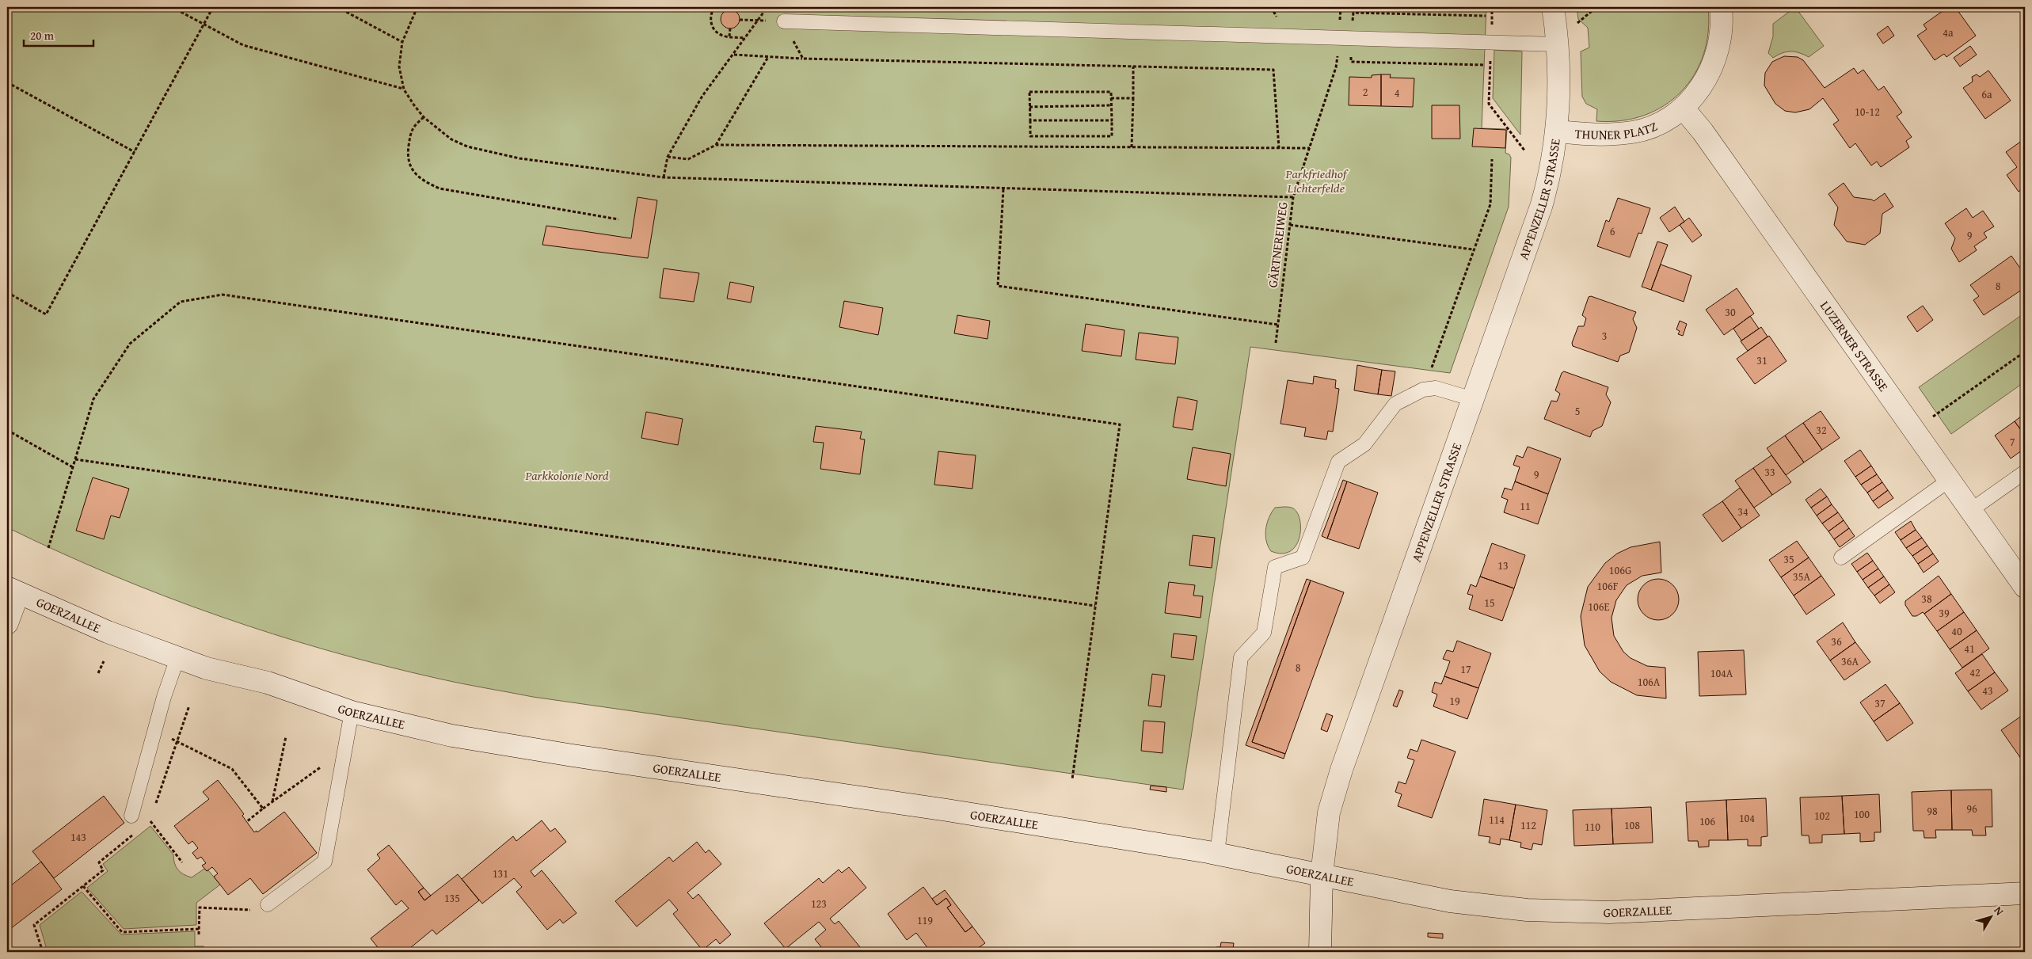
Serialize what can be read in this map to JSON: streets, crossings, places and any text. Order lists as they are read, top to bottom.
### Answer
{
  "streets": {
    "main road": [
      "THUNER PLATZ",
      "APPENZELLER STRASSE",
      "LUZERNER STRASSE",
      "GOERZALLEE"
    ],
    "path": ["GÄRTNEREIWEG"]
  },
  "crossings": [
    ["THUNER PLATZ", "APPENZELLER STRASSE"],
    ["THUNER PLATZ", "LUZERNER STRASSE"],
    ["APPENZELLER STRASSE", "GOERZALLEE"]
  ],
  "parks": ["Parkfriedhof Lichterfelde", "Parkkolonie Nord"],
  "house_numbers": [
    "4a",
    "2",
    "4",
    "6a",
    "10-12",
    "6",
    "9",
    "8",
    "30",
    "3",
    "31",
    "5",
    "32",
    "7",
    "33",
    "9",
    "11",
    "34",
    "35",
    "13",
    "106G",
    "35A",
    "106F",
    "38",
    "15",
    "106E",
    "39",
    "40",
    "36",
    "41",
    "36A",
    "8",
    "17",
    "42",
    "104A",
    "106A",
    "43",
    "19",
    "37",
    "96",
    "98",
    "100",
    "102",
    "104",
    "114",
    "106",
    "112",
    "108",
    "110",
    "143",
    "131",
    "135",
    "123",
    "119"
  ],
  "scale_bar": "20 m",
  "north": "top right"
}
